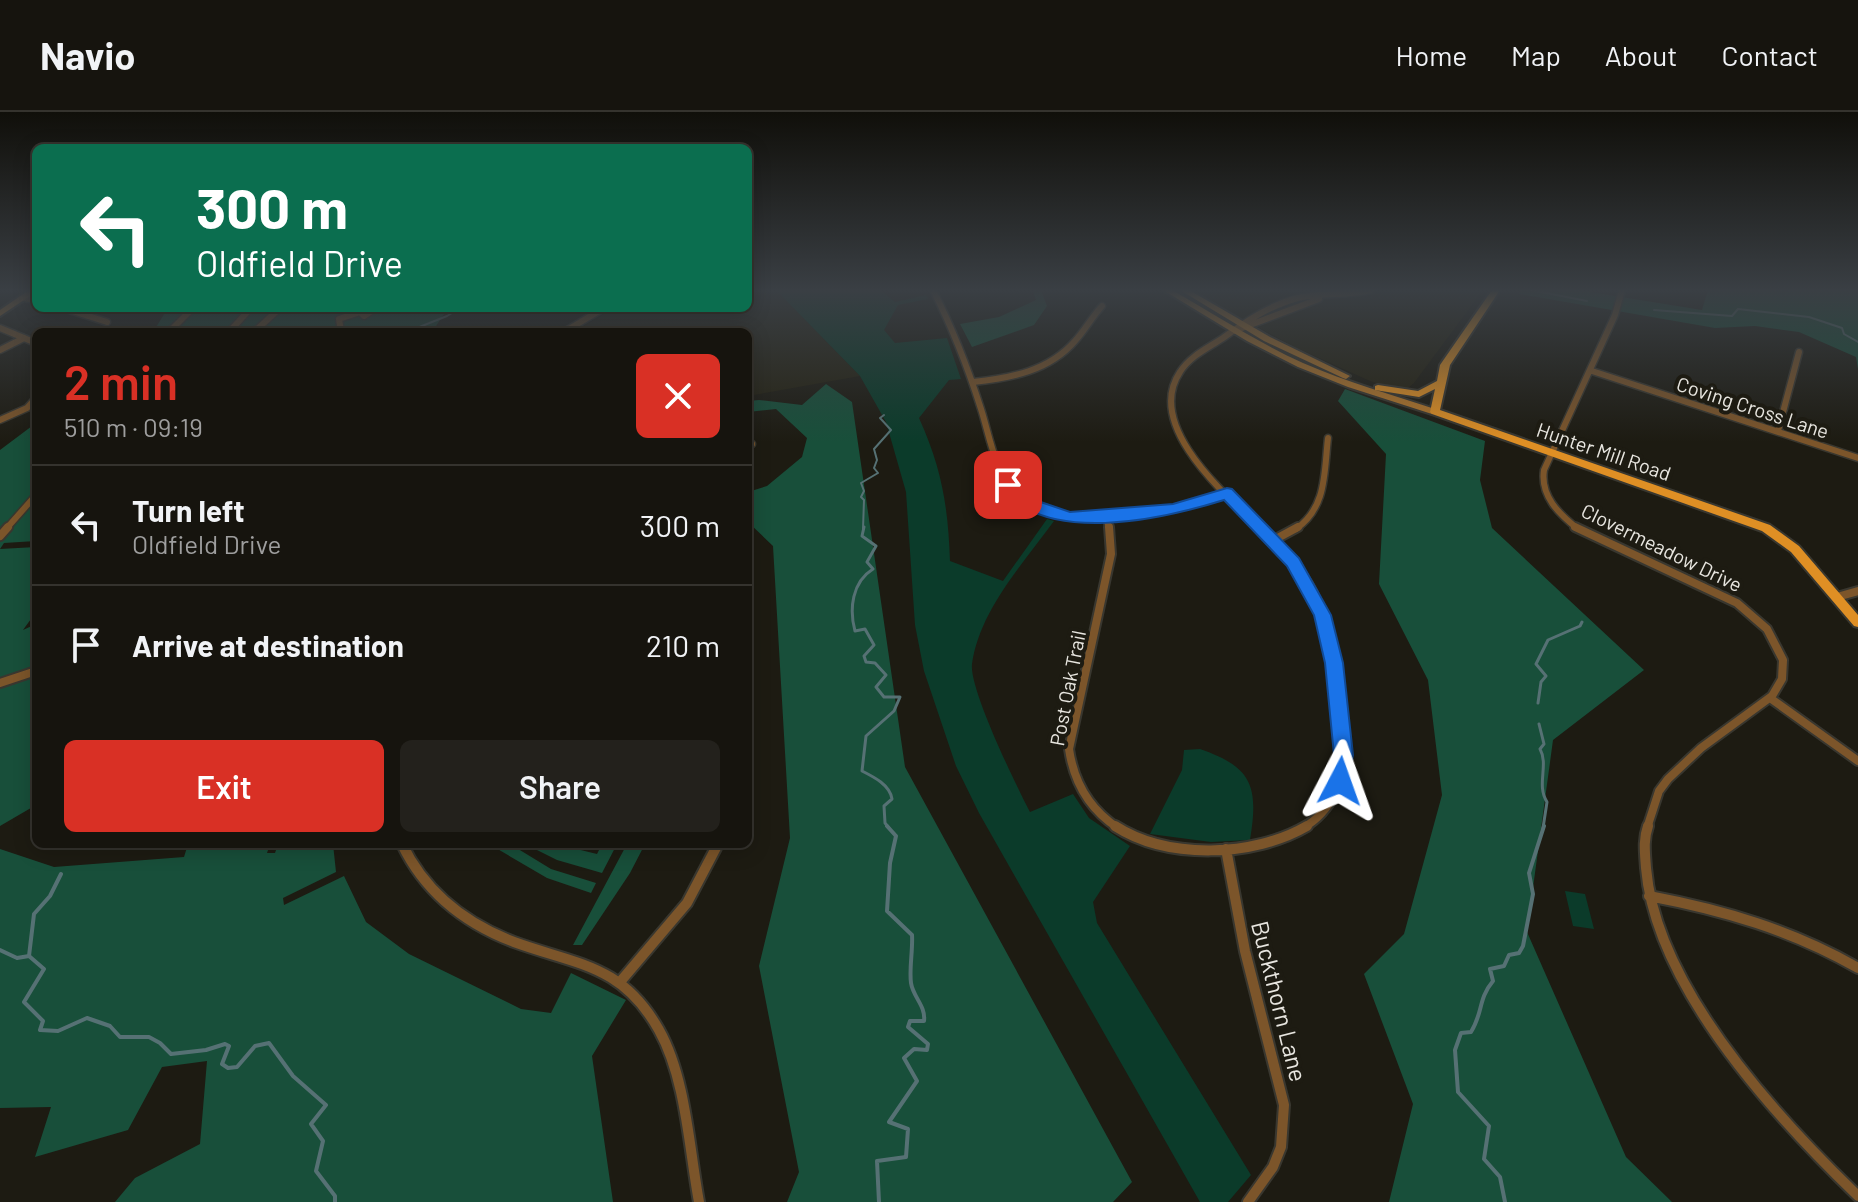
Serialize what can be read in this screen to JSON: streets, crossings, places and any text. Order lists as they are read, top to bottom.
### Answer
{
  "streets": {
    "main road": ["Hunter Mill Road"],
    "street": [
      "Coving Cross Lane",
      "Clovermeadow Drive",
      "Post Oak Trail",
      "Buckthorn Lane"
    ]
  },
  "crossings": [
    ["Coving Cross Lane", "Clovermeadow Drive"],
    ["Hunter Mill Road", "Clovermeadow Drive"],
    ["Post Oak Trail", "Buckthorn Lane"]
  ],
  "page": {
    "header": "Navio",
    "nav": [
      "Home",
      "Map",
      "About",
      "Contact"
    ],
    "turn": ["300 m", "Oldfield Drive"],
    "heading": ["2 min", "510 m · 09:19"],
    "list": [
      {
        "name": "Turn left",
        "note": "Oldfield Drive",
        "value": "300 m"
      },
      {
        "name": "Arrive at destination",
        "value": "210 m"
      }
    ],
    "buttons": ["Exit", "Share"]
  }
}
